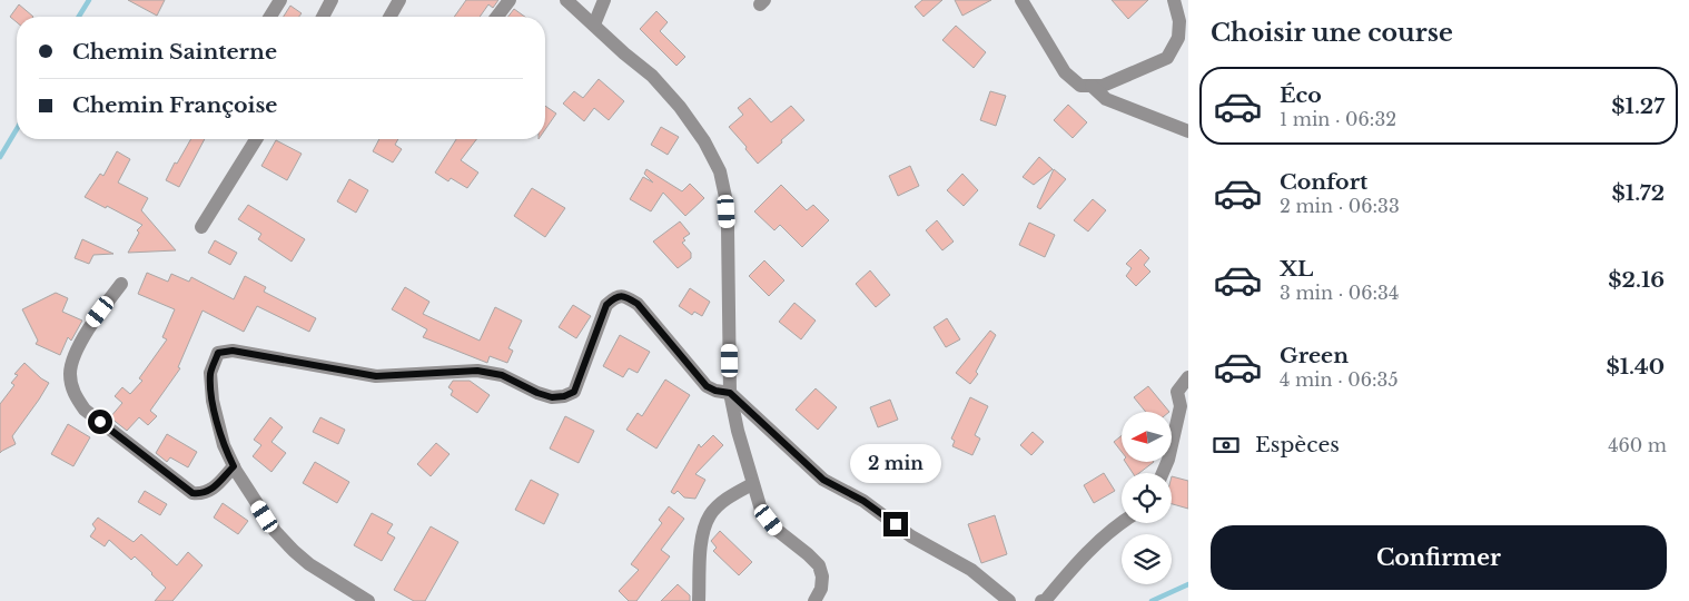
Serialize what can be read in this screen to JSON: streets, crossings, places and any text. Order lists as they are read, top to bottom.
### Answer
{
  "north": "left",
  "page": {
    "heading": "Choisir une course",
    "banner": ["Chemin Sainterne", "Chemin Françoise"],
    "list": [
      {
        "name": "Éco",
        "note": "1 min · 06:32",
        "value": "$1.27"
      },
      {
        "name": "Confort",
        "note": "2 min · 06:33",
        "value": "$1.72"
      },
      {
        "name": "XL",
        "note": "3 min · 06:34",
        "value": "$2.16"
      },
      {
        "name": "Green",
        "note": "4 min · 06:35",
        "value": "$1.40"
      }
    ],
    "pay": ["Espèces", "460 m"],
    "bubble": "2 min",
    "buttons": "Confirmer"
  }
}
